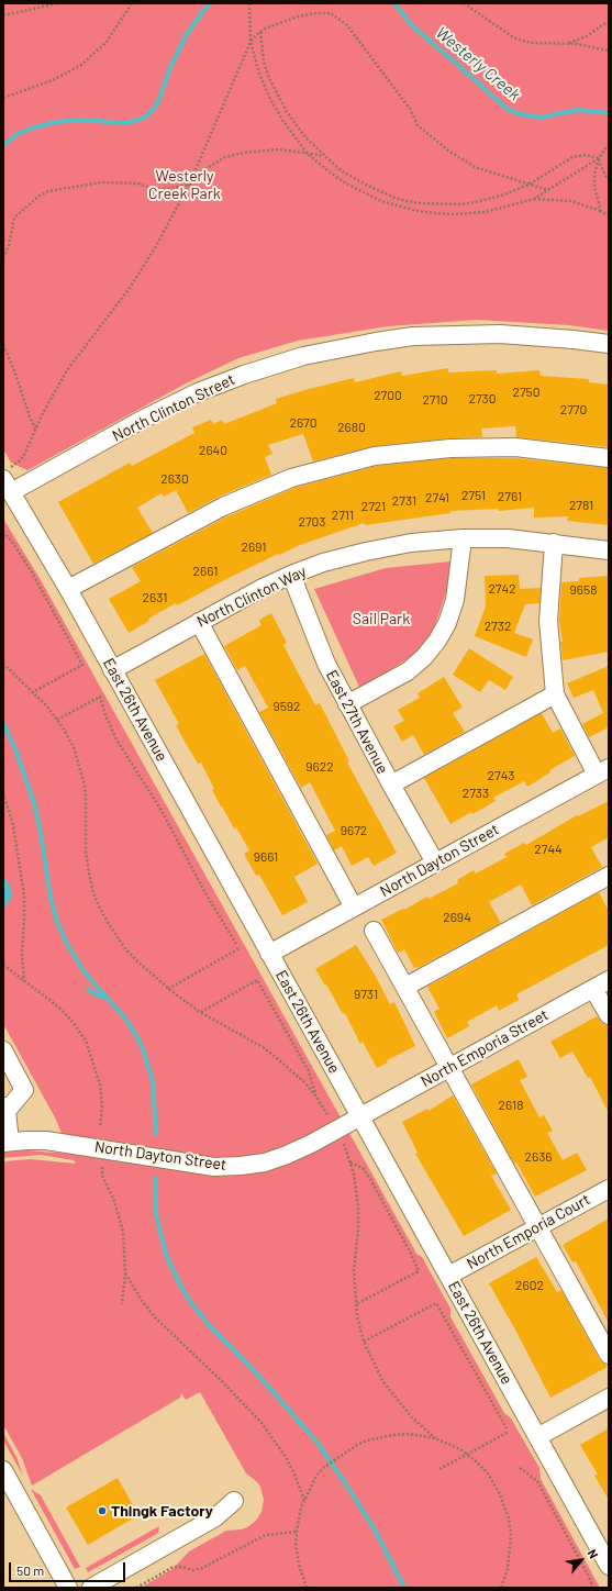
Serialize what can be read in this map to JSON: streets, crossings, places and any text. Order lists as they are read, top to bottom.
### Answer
{
  "streets": {
    "street": [
      "North Clinton Street",
      "North Clinton Way",
      "East 26th Avenue",
      "East 27th Avenue",
      "North Dayton Street",
      "North Emporia Street",
      "North Emporia Court"
    ]
  },
  "crossings": [
    ["North Clinton Street", "East 26th Avenue"],
    ["North Clinton Way", "East 26th Avenue"],
    ["North Clinton Way", "East 27th Avenue"],
    ["East 26th Avenue", "North Dayton Street"],
    ["East 26th Avenue", "North Emporia Street"],
    ["East 26th Avenue", "North Emporia Court"],
    ["East 27th Avenue", "North Dayton Street"],
    ["North Dayton Street", "North Emporia Street"]
  ],
  "water": ["Westerly Creek"],
  "parks": ["Westerly Creek Park", "Sail Park"],
  "places": ["Thingk Factory"],
  "house_numbers": [
    "2750",
    "2700",
    "2730",
    "2710",
    "2770",
    "2670",
    "2680",
    "2640",
    "2630",
    "2751",
    "2761",
    "2741",
    "2731",
    "2781",
    "2721",
    "2711",
    "2703",
    "2691",
    "2661",
    "2742",
    "9658",
    "2631",
    "2732",
    "9592",
    "9622",
    "2743",
    "2733",
    "9672",
    "2744",
    "9661",
    "2694",
    "9731",
    "2618",
    "2636",
    "2602"
  ],
  "scale_bar": "50 m",
  "north": "top right"
}
